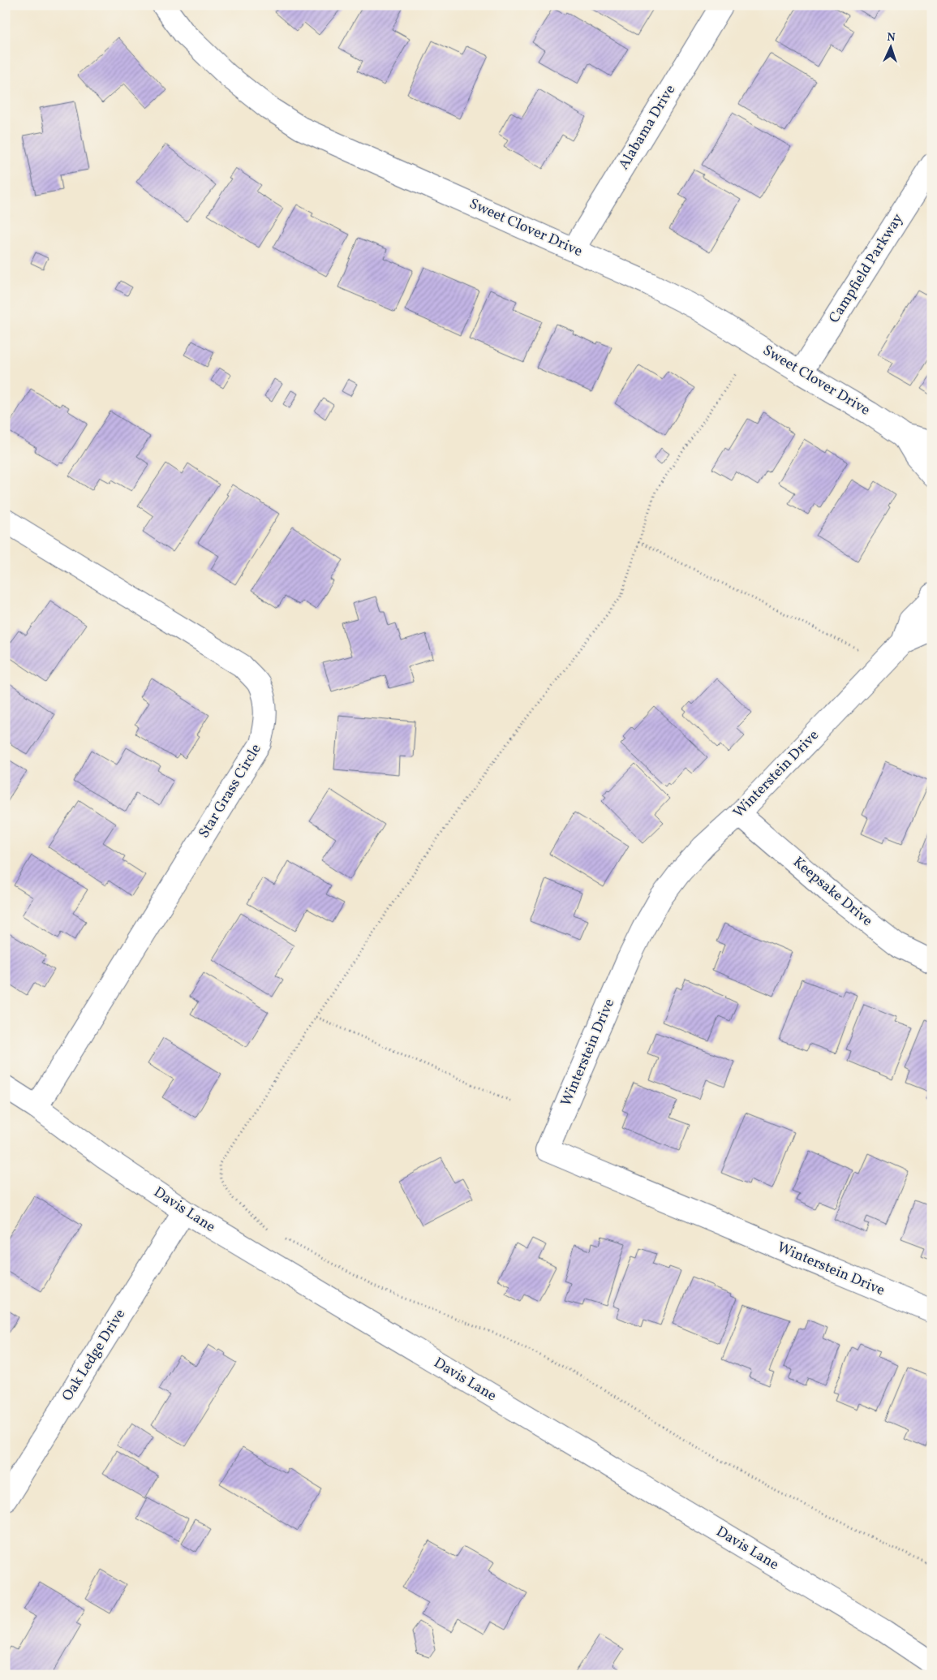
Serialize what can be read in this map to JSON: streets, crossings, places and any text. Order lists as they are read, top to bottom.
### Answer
{
  "streets": {
    "street": [
      "Alabama Drive",
      "Sweet Clover Drive",
      "Campfield Parkway",
      "Winterstein Drive",
      "Star Grass Circle",
      "Keepsake Drive",
      "Davis Lane",
      "Oak Ledge Drive"
    ]
  },
  "crossings": [
    ["Alabama Drive", "Sweet Clover Drive"],
    ["Sweet Clover Drive", "Campfield Parkway"],
    ["Winterstein Drive", "Keepsake Drive"],
    ["Star Grass Circle", "Davis Lane"],
    ["Davis Lane", "Oak Ledge Drive"]
  ],
  "north": "top"
}
